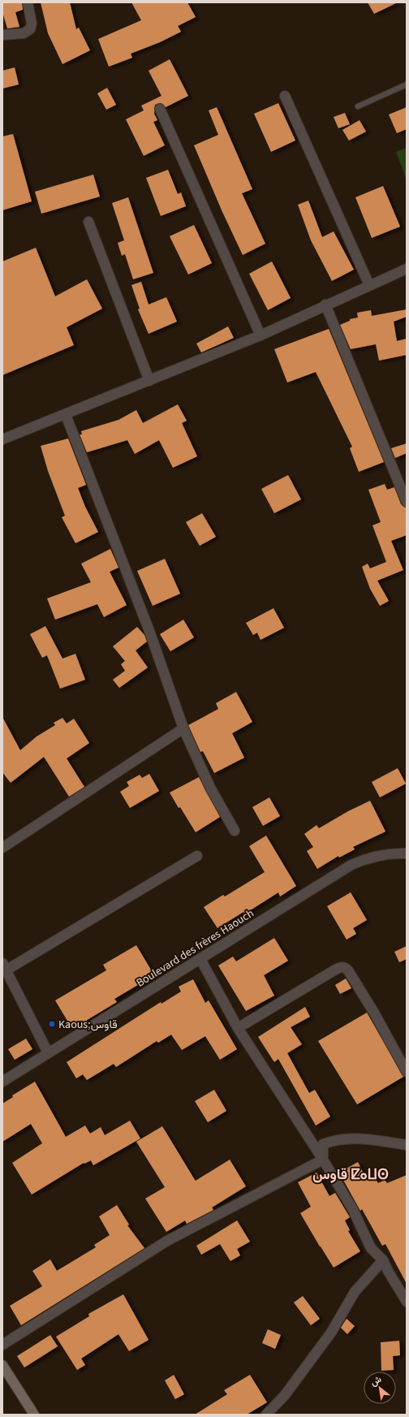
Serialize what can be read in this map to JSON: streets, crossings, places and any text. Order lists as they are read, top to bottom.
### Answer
{
  "streets": {
    "street": ["Boulevard des frères Haouch"]
  },
  "districts": ["قاوس ⵇⴰⵡⵙ"],
  "places": {
    "transit": ["Kaous;قاوس"]
  },
  "north": "top left"
}
